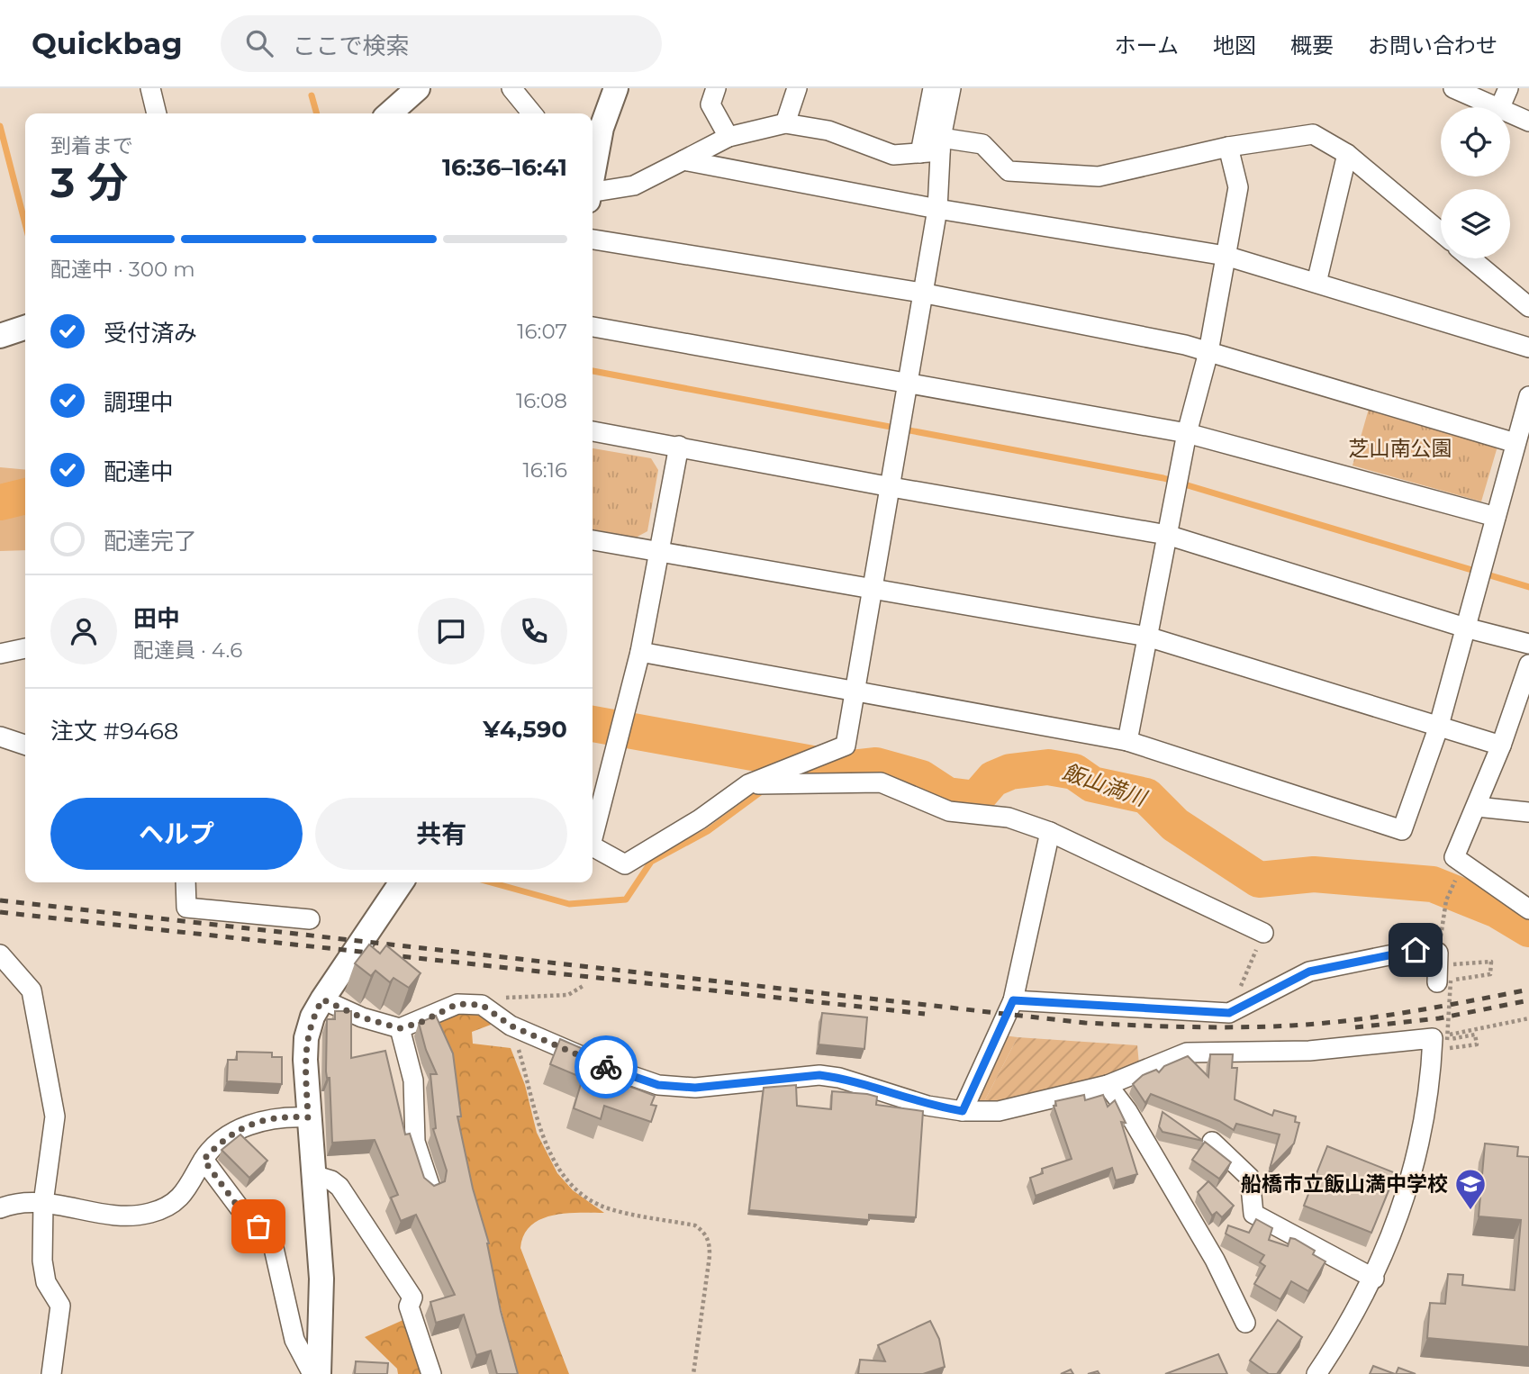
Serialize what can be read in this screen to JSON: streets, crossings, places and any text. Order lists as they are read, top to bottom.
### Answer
{
  "water": ["飯山満川"],
  "parks": ["芝山南公園"],
  "places": {
    "school or university": ["船橋市立飯山満中学校"]
  },
  "page": {
    "header": "Quickbag",
    "search": "ここで検索",
    "nav": [
      "ホーム",
      "地図",
      "概要",
      "お問い合わせ"
    ],
    "heading": ["3 分", "到着まで", "16:36–16:41"],
    "panel": [
      "田中",
      "配達員 · 4.6",
      "注文 #9468",
      "¥4,590"
    ],
    "bar": "配達中 · 300 m",
    "list": [
      ["受付済み", "16:07"],
      ["調理中", "16:08"],
      ["配達中", "16:16"],
      "配達完了"
    ],
    "buttons": ["ヘルプ", "共有"]
  }
}
